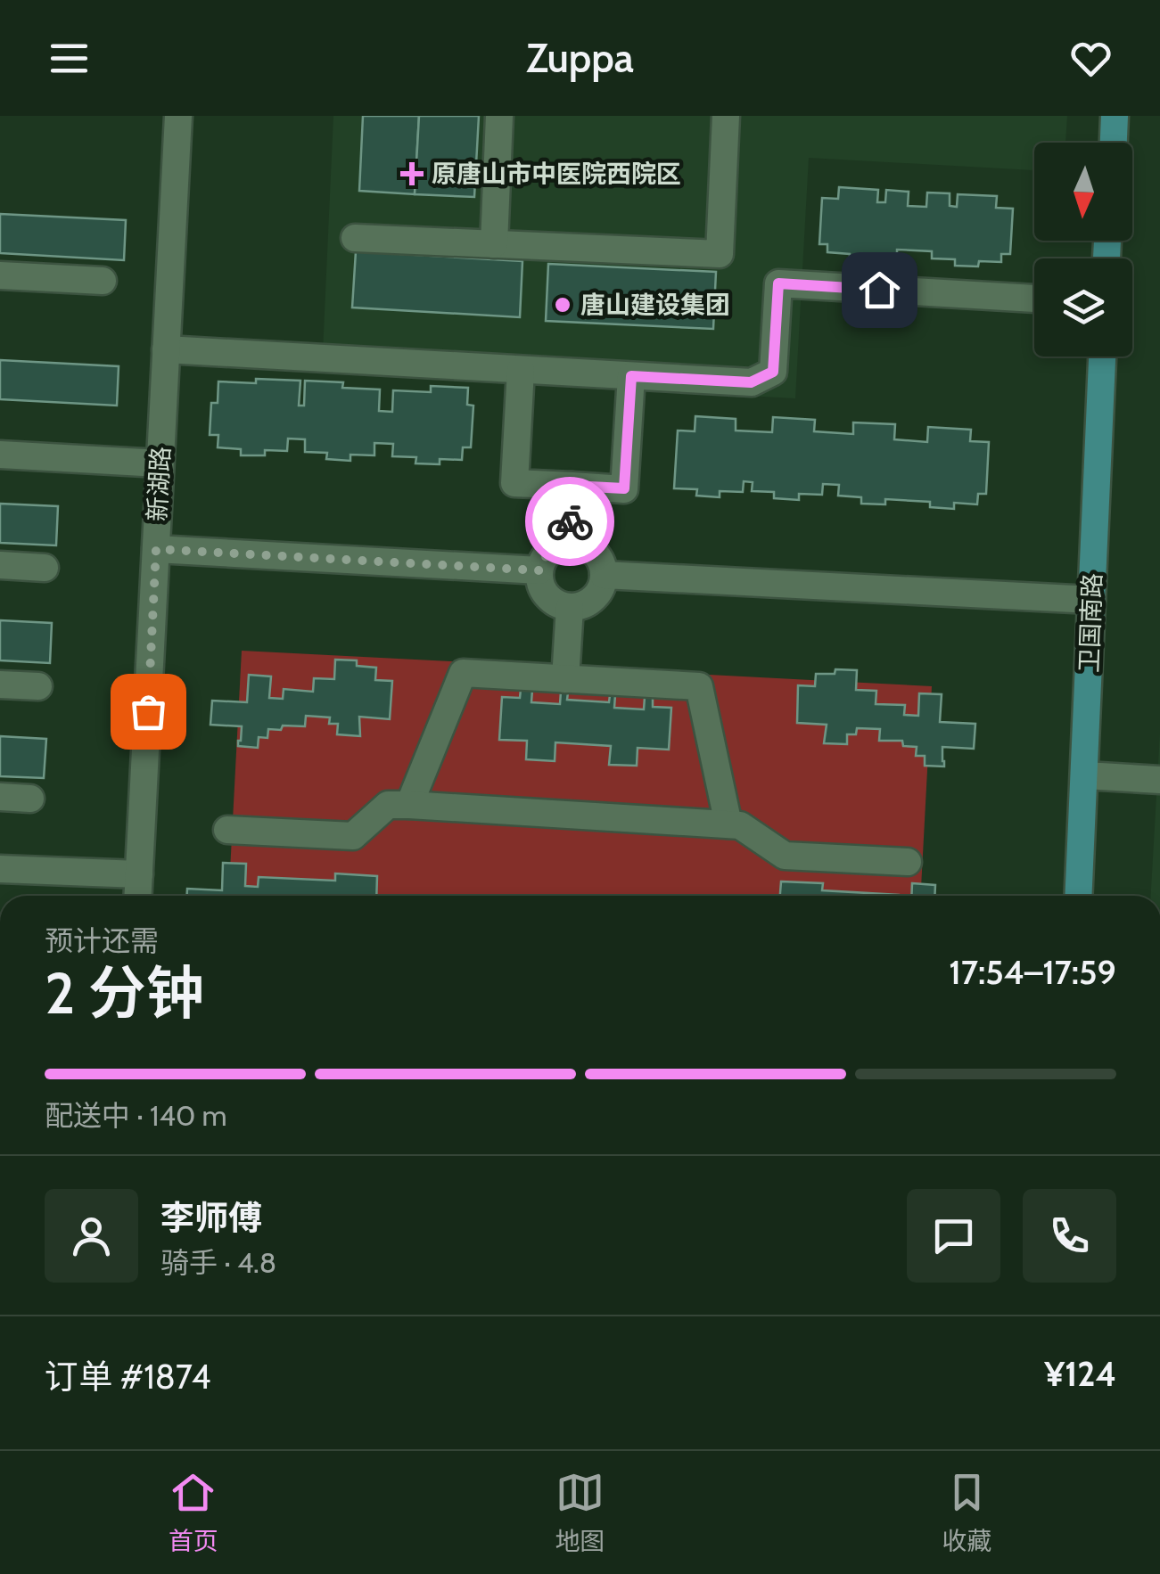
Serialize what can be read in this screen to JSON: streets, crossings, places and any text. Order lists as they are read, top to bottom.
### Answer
{
  "streets": {
    "main road": ["卫国南路"],
    "street": ["新湖路"]
  },
  "places": {
    "health": ["原唐山市中医院西院区"],
    "other": ["唐山建设集团"]
  },
  "north": "bottom",
  "page": {
    "header": "Zuppa",
    "heading": ["2 分钟", "预计还需", "17:54–17:59"],
    "panel": [
      "李师傅",
      "骑手 · 4.8",
      "订单 #1874",
      "¥124"
    ],
    "bar": "配送中 · 140 m",
    "tabs": ["首页", "地图", "收藏"]
  }
}
